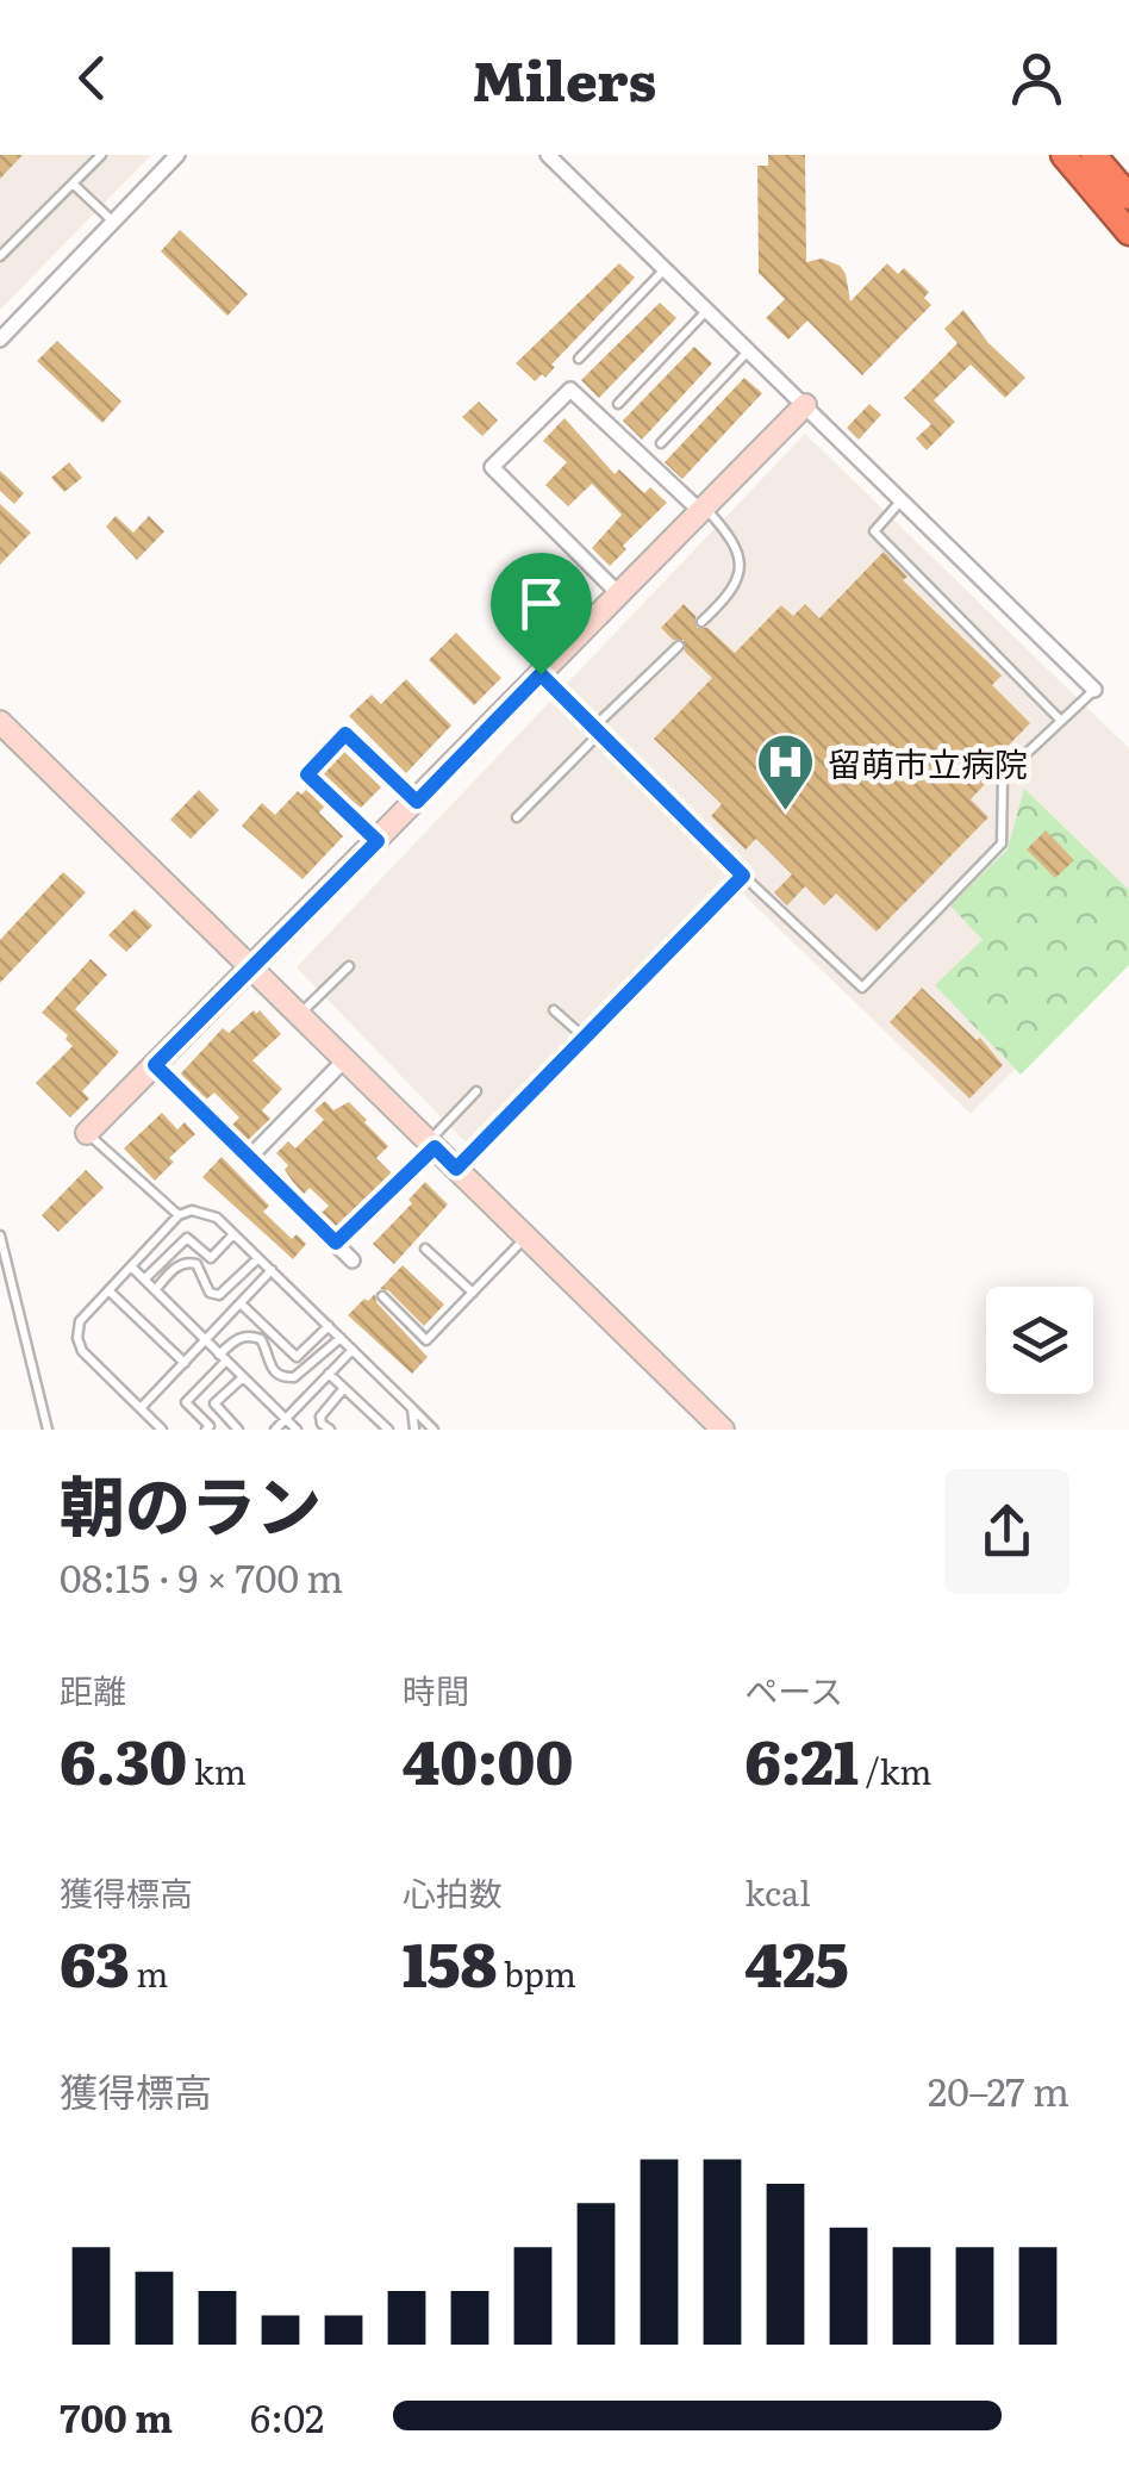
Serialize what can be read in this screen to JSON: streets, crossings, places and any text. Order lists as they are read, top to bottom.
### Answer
{
  "places": {
    "hospital": ["留萌市立病院"]
  },
  "page": {
    "header": "Milers",
    "heading": ["朝のラン", "08:15 · 9 × 700 m"],
    "stats": [
      ["距離", "6.30 km"],
      ["時間", "40:00"],
      ["ペース", "6:21 /km"],
      ["獲得標高", "63 m"],
      ["心拍数", "158 bpm"],
      ["kcal", "425"]
    ],
    "chart": ["獲得標高", "20–27 m"],
    "list": [
      {
        "name": "700 m",
        "note": "6:02"
      }
    ]
  }
}
